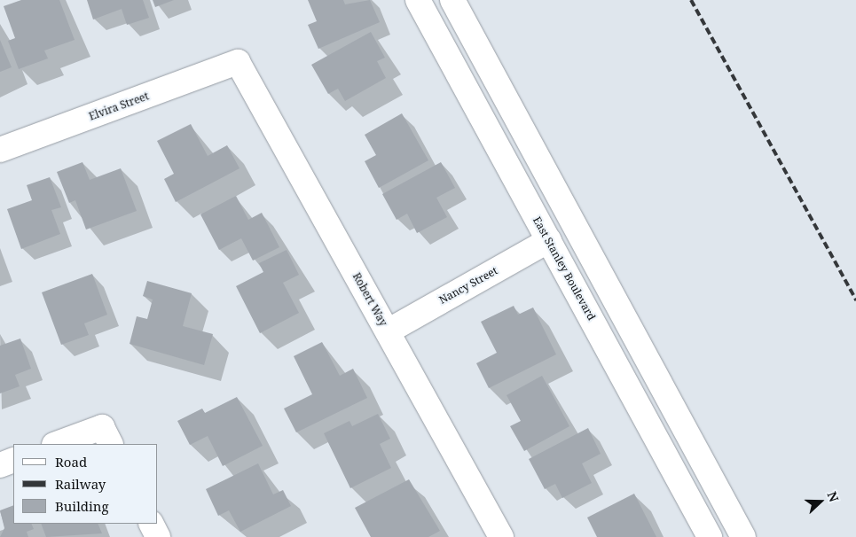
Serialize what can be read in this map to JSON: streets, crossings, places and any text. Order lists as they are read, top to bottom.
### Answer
{
  "streets": {
    "main road": [
      "Elvira Street",
      "East Stanley Boulevard",
      "Nancy Street",
      "Robert Way"
    ]
  },
  "crossings": [
    ["Elvira Street", "Robert Way"],
    ["East Stanley Boulevard", "Nancy Street"],
    ["Nancy Street", "Robert Way"]
  ],
  "legend": ["Road", "Railway", "Building"],
  "north": "right"
}
